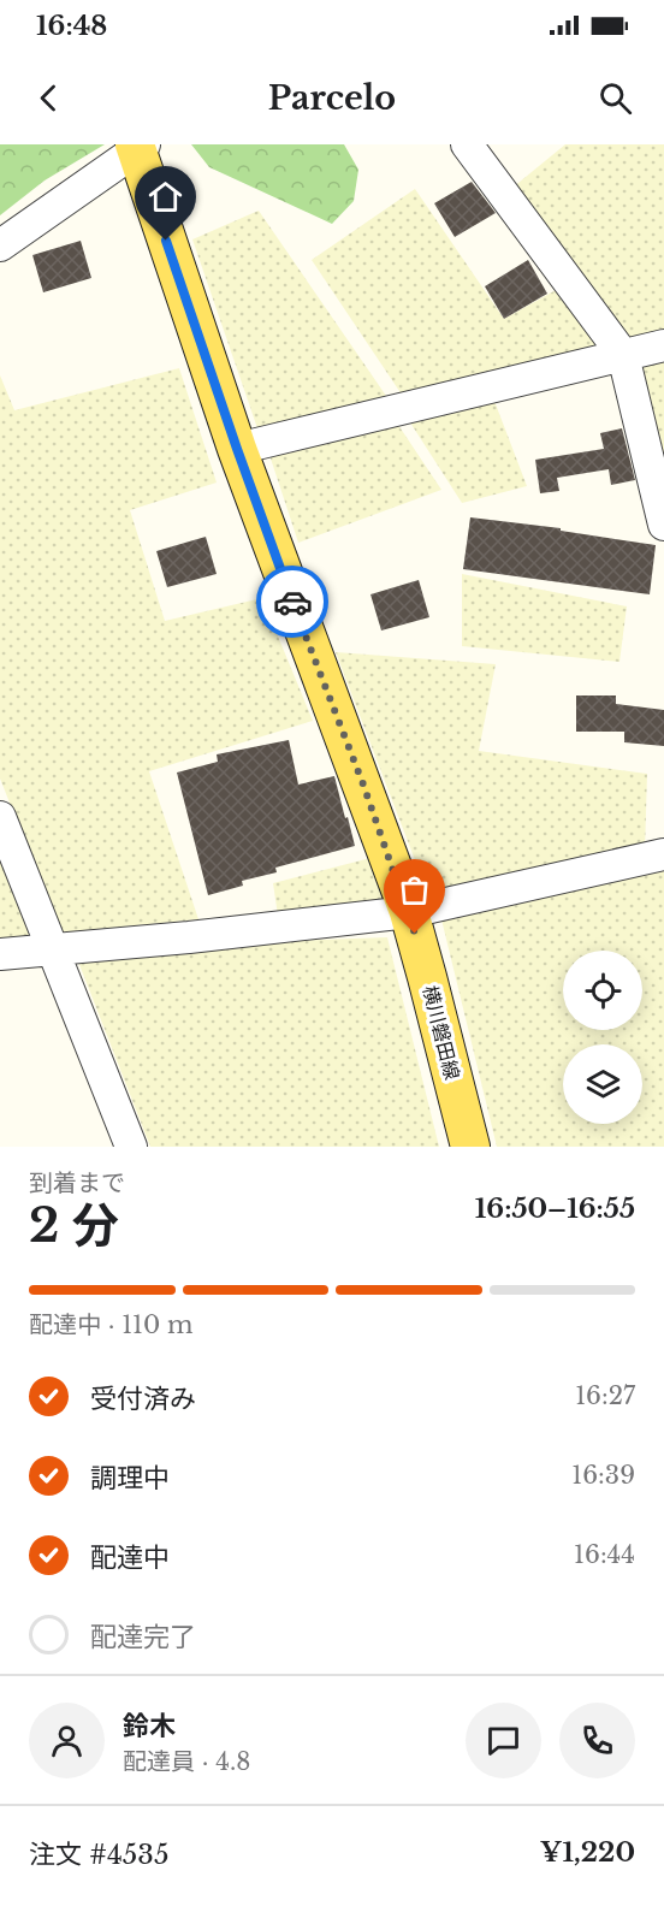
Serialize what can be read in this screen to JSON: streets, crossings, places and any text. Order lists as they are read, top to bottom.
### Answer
{
  "streets": {
    "main road": ["横川磐田線"]
  },
  "page": {
    "status": "16:48",
    "header": "Parcelo",
    "heading": ["2 分", "到着まで", "16:50–16:55"],
    "panel": [
      "鈴木",
      "配達員 · 4.8",
      "注文 #4535",
      "¥1,220"
    ],
    "bar": "配達中 · 110 m",
    "list": [
      ["受付済み", "16:27"],
      ["調理中", "16:39"],
      ["配達中", "16:44"],
      "配達完了"
    ]
  }
}
